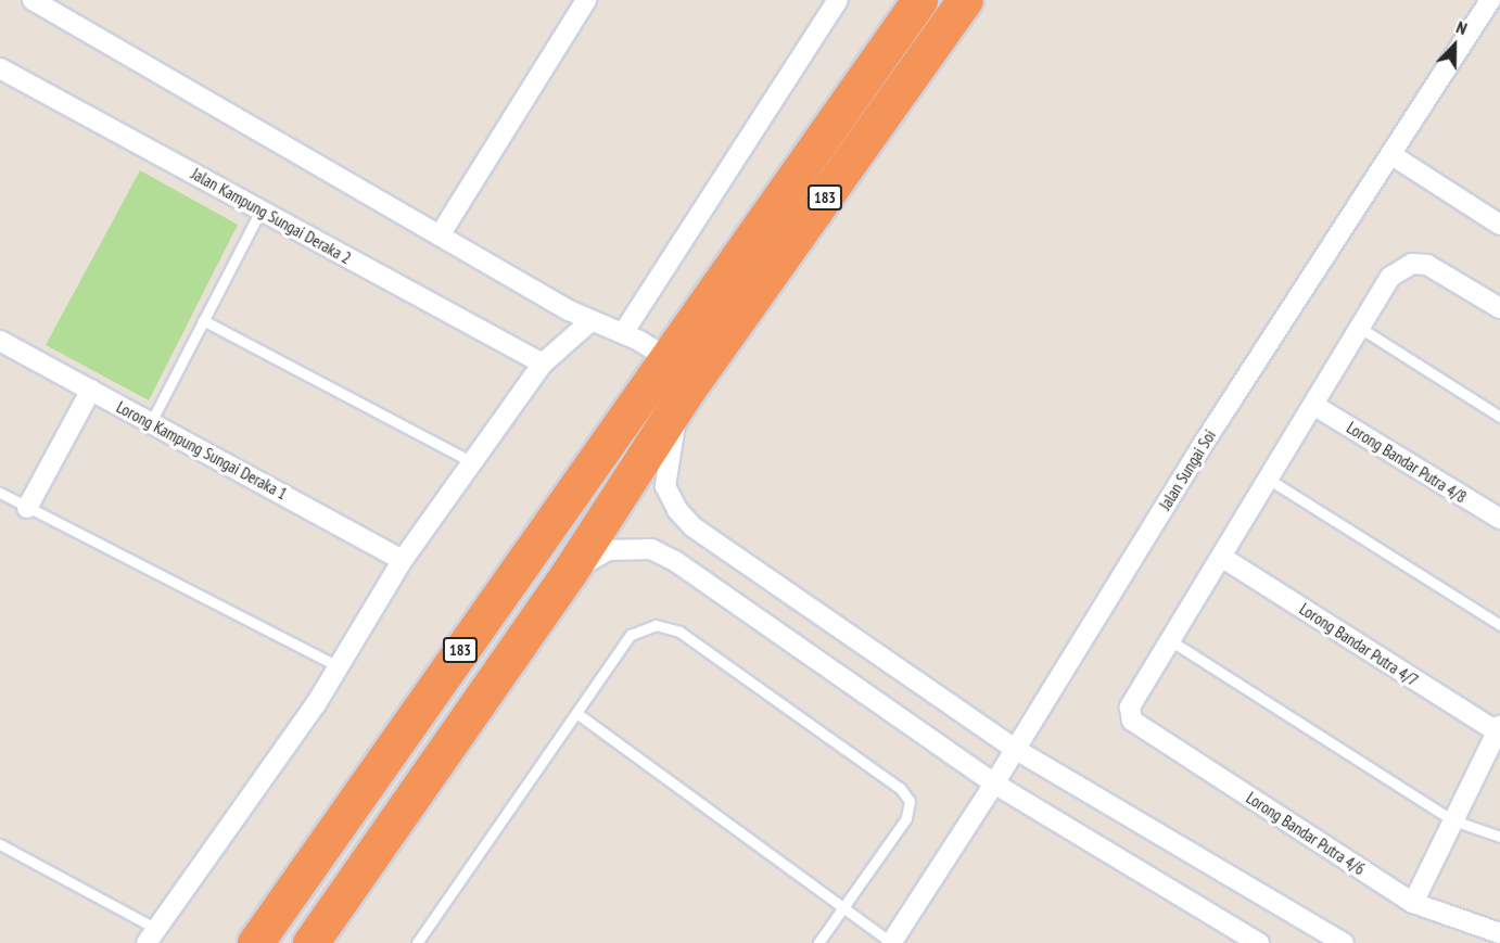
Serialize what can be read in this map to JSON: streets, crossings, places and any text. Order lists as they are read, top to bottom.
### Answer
{
  "streets": {
    "highway": ["183"],
    "street": [
      "Jalan Kampung Sungai Deraka 2",
      "Lorong Kampung Sungai Deraka 1",
      "Lorong Bandar Putra 4/8",
      "Jalan Sungai Soi",
      "Lorong Bandar Putra 4/7",
      "Lorong Bandar Putra 4/6"
    ]
  },
  "north": "top"
}
